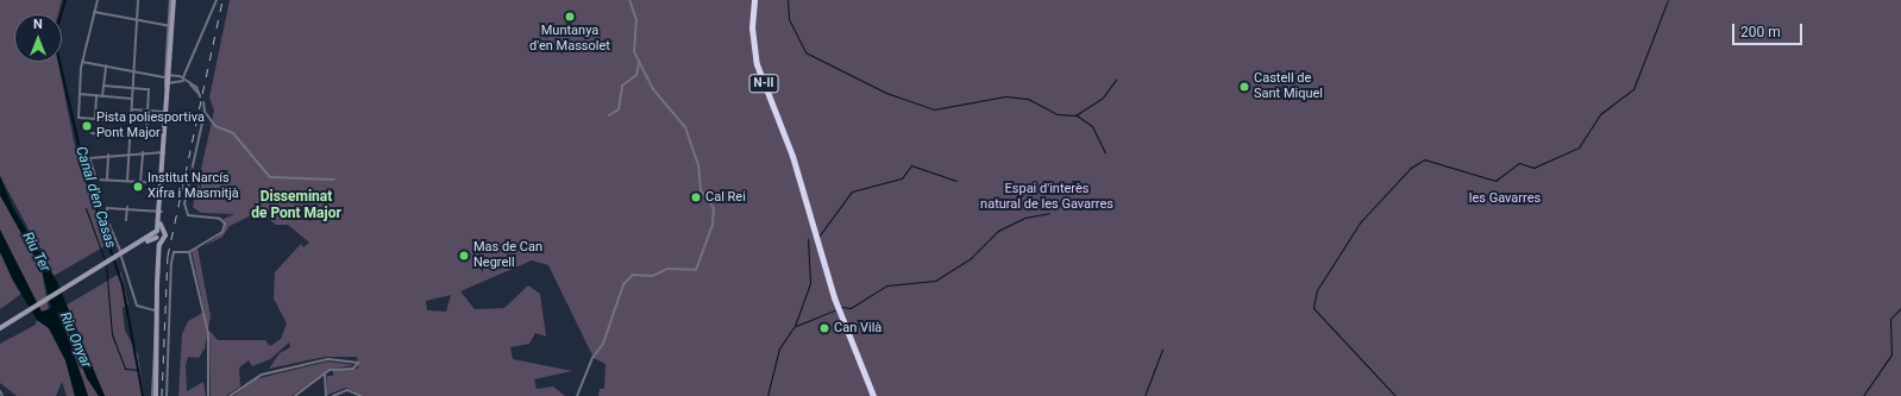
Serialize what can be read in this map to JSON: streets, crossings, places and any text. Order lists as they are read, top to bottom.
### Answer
{
  "streets": {
    "highway": ["N-II"]
  },
  "districts": ["Disseminat de Pont Major"],
  "water": ["Canal d'en Casas", "Riu Ter", "Riu Onyar"],
  "parks": ["Espai d'interès natural de les Gavarres", "les Gavarres"],
  "places": [
    "Muntanya d'en Massolet",
    "Castell de Sant Miquel",
    "Pista poliesportiva Pont Major",
    "Institut Narcís Xifra i Masmitjà",
    "Cal Rei",
    "Mas de Can Negrell",
    "Can Vilà"
  ],
  "scale_bar": "200 m",
  "north": "top"
}
